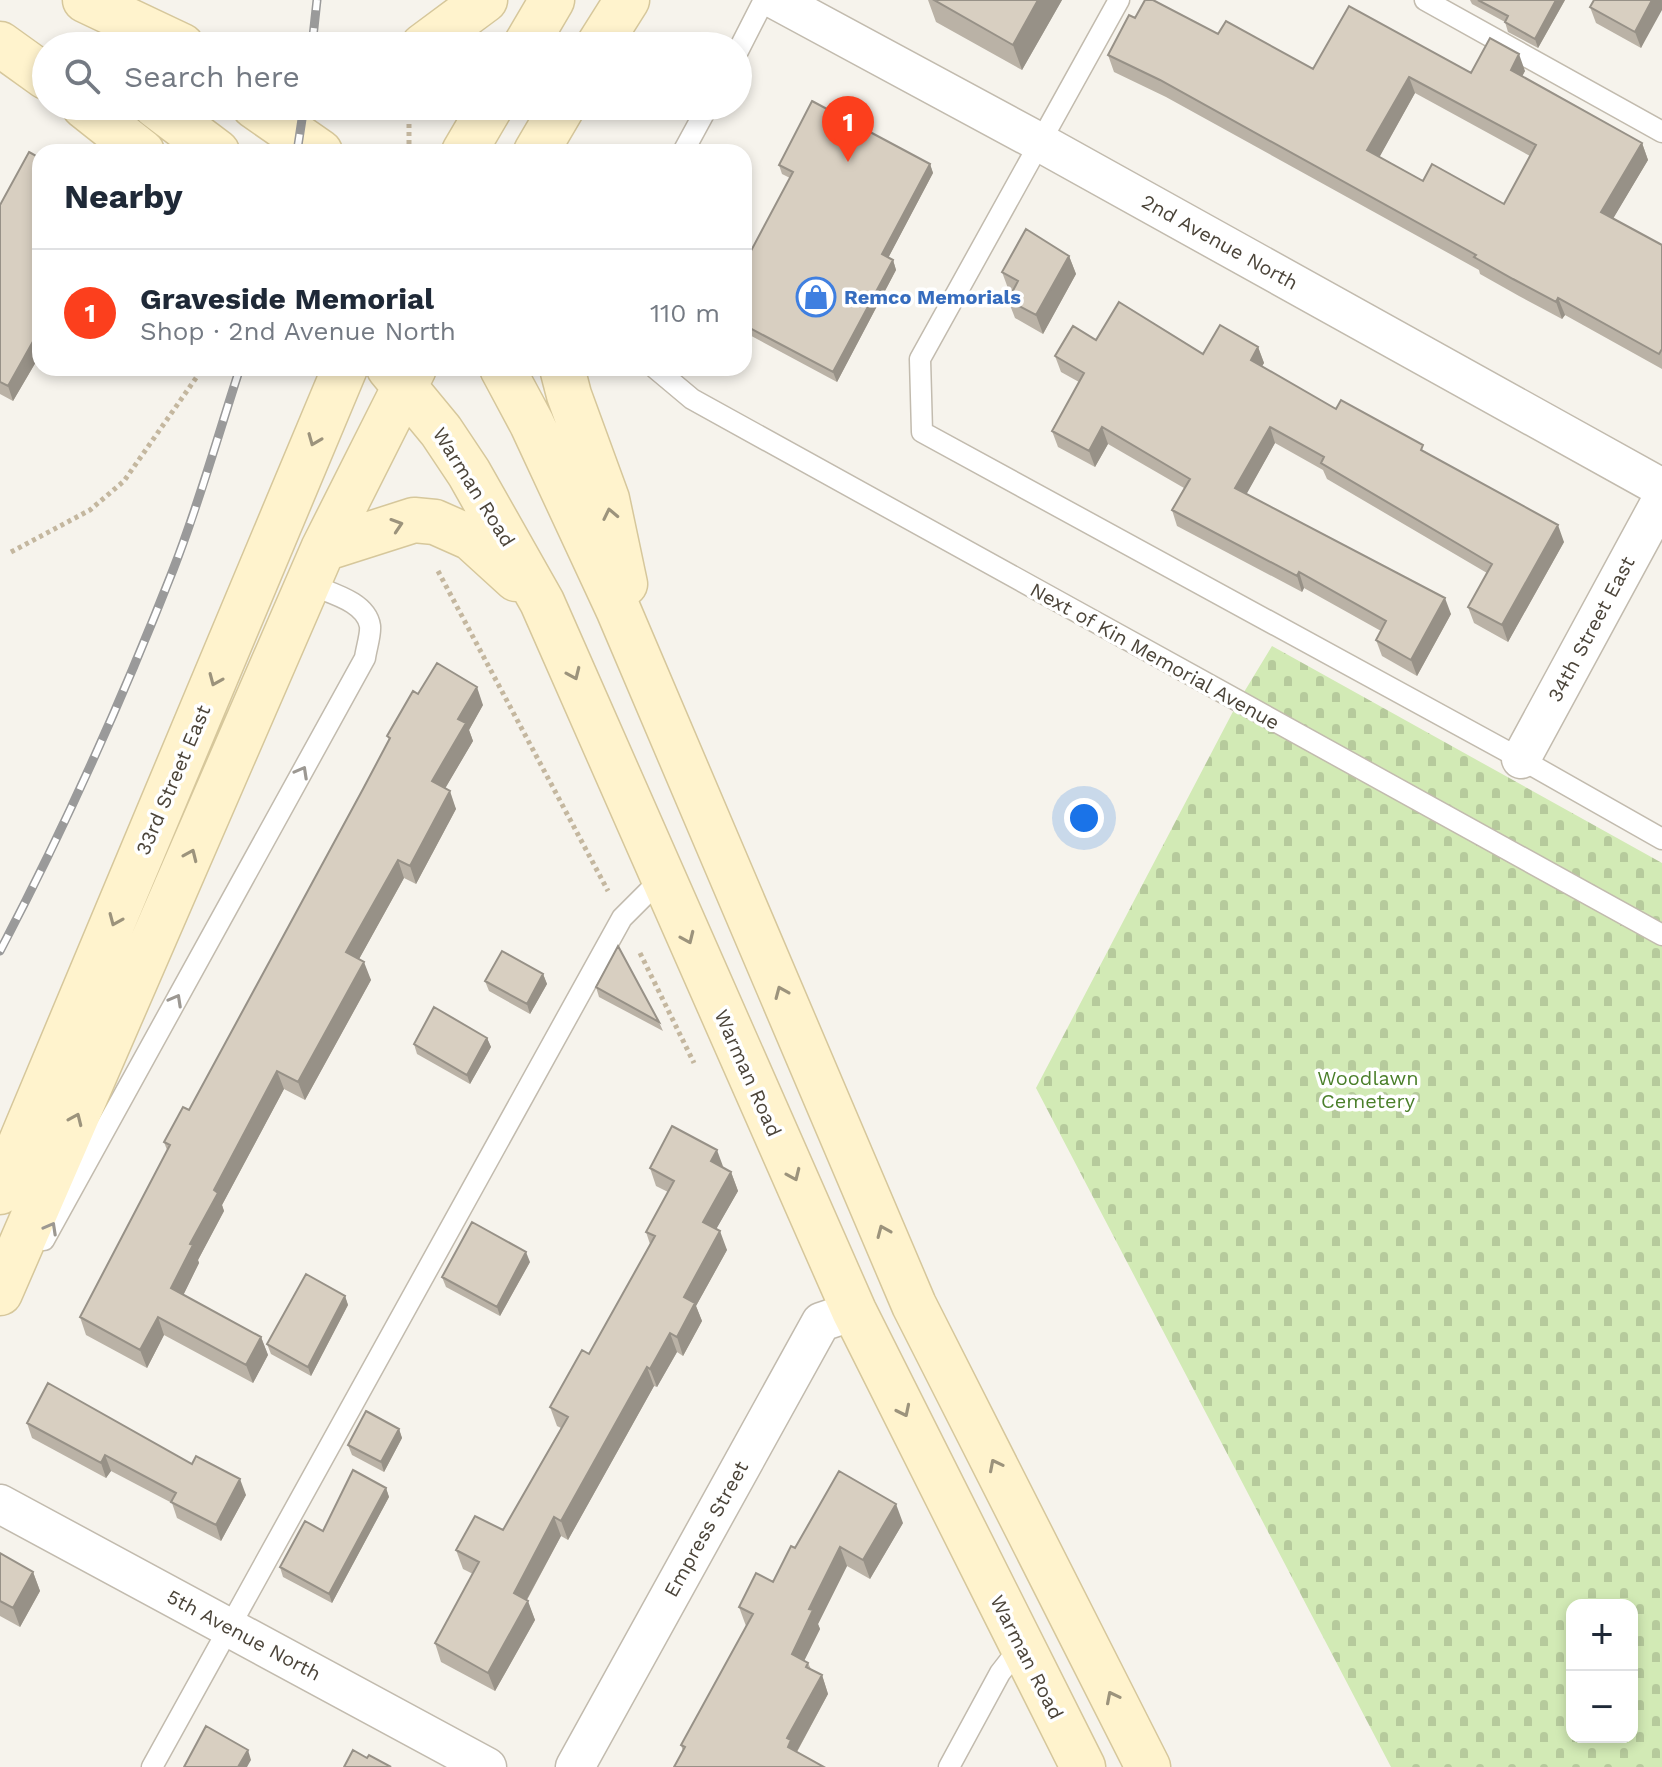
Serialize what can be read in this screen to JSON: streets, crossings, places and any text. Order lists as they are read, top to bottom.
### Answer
{
  "streets": {
    "main road": ["Warman Road", "33rd Street East"],
    "street": [
      "2nd Avenue North",
      "34th Street East",
      "Empress Street",
      "5th Avenue North"
    ],
    "lane": ["Next of Kin Memorial Avenue"]
  },
  "crossings": [
    ["Warman Road", "Empress Street"]
  ],
  "parks": ["Woodlawn Cemetery"],
  "places": {
    "shop": ["Remco Memorials"]
  },
  "page": {
    "search": "Search here",
    "pins": "1",
    "heading": "Nearby",
    "list": [
      {
        "mark": "1",
        "name": "Graveside Memorial",
        "note": "Shop · 2nd Avenue North",
        "value": "110 m"
      }
    ],
    "map_buttons": ["+", "−"]
  }
}
